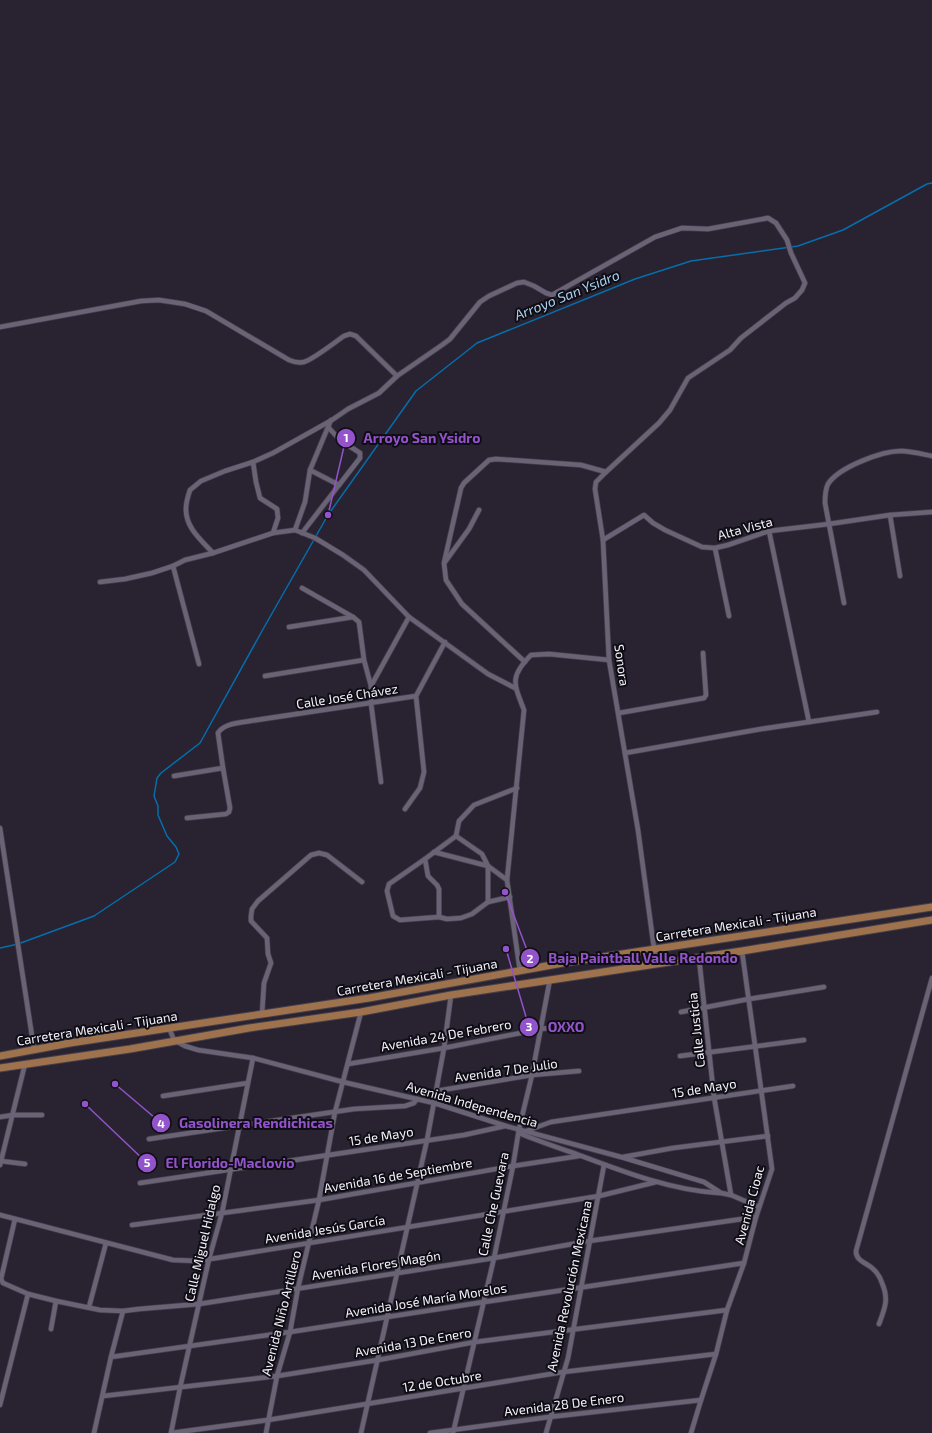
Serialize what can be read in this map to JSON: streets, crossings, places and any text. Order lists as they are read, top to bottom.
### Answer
{
  "streets": {
    "main road": ["Carretera Mexicali - Tijuana"],
    "street": [
      "Alta Vista",
      "Sonora",
      "Calle José Chávez",
      "Calle Justicia",
      "Avenida 24 De Febrero",
      "Avenida 7 De Julio",
      "15 de Mayo",
      "Avenida Independencia",
      "Avenida 16 de Septiembre",
      "Calle Che Guevara",
      "Avenida Cioac",
      "Avenida Jesús García",
      "Calle Miguel Hidalgo",
      "Avenida Flores Magón",
      "Avenida Revolución Mexicana",
      "Avenida José María Morelos",
      "Avenida Niño Artillero",
      "Avenida 13 De Enero",
      "12 de Octubre",
      "Avenida 28 De Enero"
    ]
  },
  "crossings": [
    ["Alta Vista", "Sonora"],
    ["Sonora", "Carretera Mexicali - Tijuana"],
    ["Carretera Mexicali - Tijuana", "Calle Justicia"],
    ["Carretera Mexicali - Tijuana", "Avenida Independencia"],
    ["Carretera Mexicali - Tijuana", "Calle Che Guevara"],
    ["Carretera Mexicali - Tijuana", "Avenida Cioac"],
    ["Carretera Mexicali - Tijuana", "Avenida Niño Artillero"],
    ["Calle Justicia", "15 de Mayo"],
    ["Calle Justicia", "Avenida Independencia"],
    ["Avenida 24 De Febrero", "Calle Che Guevara"],
    ["Avenida 24 De Febrero", "Avenida Niño Artillero"],
    ["Avenida 7 De Julio", "Calle Che Guevara"],
    ["15 de Mayo", "Avenida Independencia"],
    ["15 de Mayo", "Avenida Cioac"],
    ["15 de Mayo", "Calle Miguel Hidalgo"],
    ["15 de Mayo", "Avenida Niño Artillero"],
    ["Avenida Independencia", "Calle Che Guevara"],
    ["Avenida Independencia", "Avenida Cioac"],
    ["Avenida Independencia", "Calle Miguel Hidalgo"],
    ["Avenida Independencia", "Avenida Niño Artillero"],
    ["Avenida 16 de Septiembre", "Calle Che Guevara"],
    ["Avenida 16 de Septiembre", "Calle Miguel Hidalgo"],
    ["Avenida 16 de Septiembre", "Avenida Niño Artillero"],
    ["Calle Che Guevara", "Avenida Jesús García"],
    ["Calle Che Guevara", "Avenida Flores Magón"],
    ["Calle Che Guevara", "Avenida José María Morelos"],
    ["Calle Che Guevara", "Avenida 13 De Enero"],
    ["Calle Che Guevara", "12 de Octubre"],
    ["Calle Che Guevara", "Avenida 28 De Enero"],
    ["Avenida Cioac", "Avenida Flores Magón"],
    ["Avenida Cioac", "Avenida José María Morelos"],
    ["Avenida Cioac", "Avenida 13 De Enero"],
    ["Avenida Cioac", "12 de Octubre"],
    ["Avenida Cioac", "Avenida 28 De Enero"],
    ["Avenida Jesús García", "Calle Miguel Hidalgo"],
    ["Avenida Jesús García", "Avenida Flores Magón"],
    ["Avenida Jesús García", "Avenida Revolución Mexicana"],
    ["Avenida Jesús García", "Avenida Niño Artillero"],
    ["Calle Miguel Hidalgo", "Avenida Flores Magón"],
    ["Calle Miguel Hidalgo", "Avenida José María Morelos"],
    ["Calle Miguel Hidalgo", "Avenida 13 De Enero"],
    ["Calle Miguel Hidalgo", "12 de Octubre"],
    ["Avenida Flores Magón", "Avenida Revolución Mexicana"],
    ["Avenida Flores Magón", "Avenida Niño Artillero"],
    ["Avenida Revolución Mexicana", "Avenida José María Morelos"],
    ["Avenida Revolución Mexicana", "Avenida 13 De Enero"],
    ["Avenida Revolución Mexicana", "12 de Octubre"],
    ["Avenida Revolución Mexicana", "Avenida 28 De Enero"],
    ["Avenida José María Morelos", "Avenida Niño Artillero"],
    ["Avenida Niño Artillero", "Avenida 13 De Enero"],
    ["Avenida Niño Artillero", "12 de Octubre"]
  ],
  "water": ["Arroyo San Ysidro"],
  "places": [
    "Arroyo San Ysidro",
    "Baja Paintball Valle Redondo",
    "OXXO",
    "Gasolinera Rendichicas",
    "El Florido-Maclovio"
  ]
}
